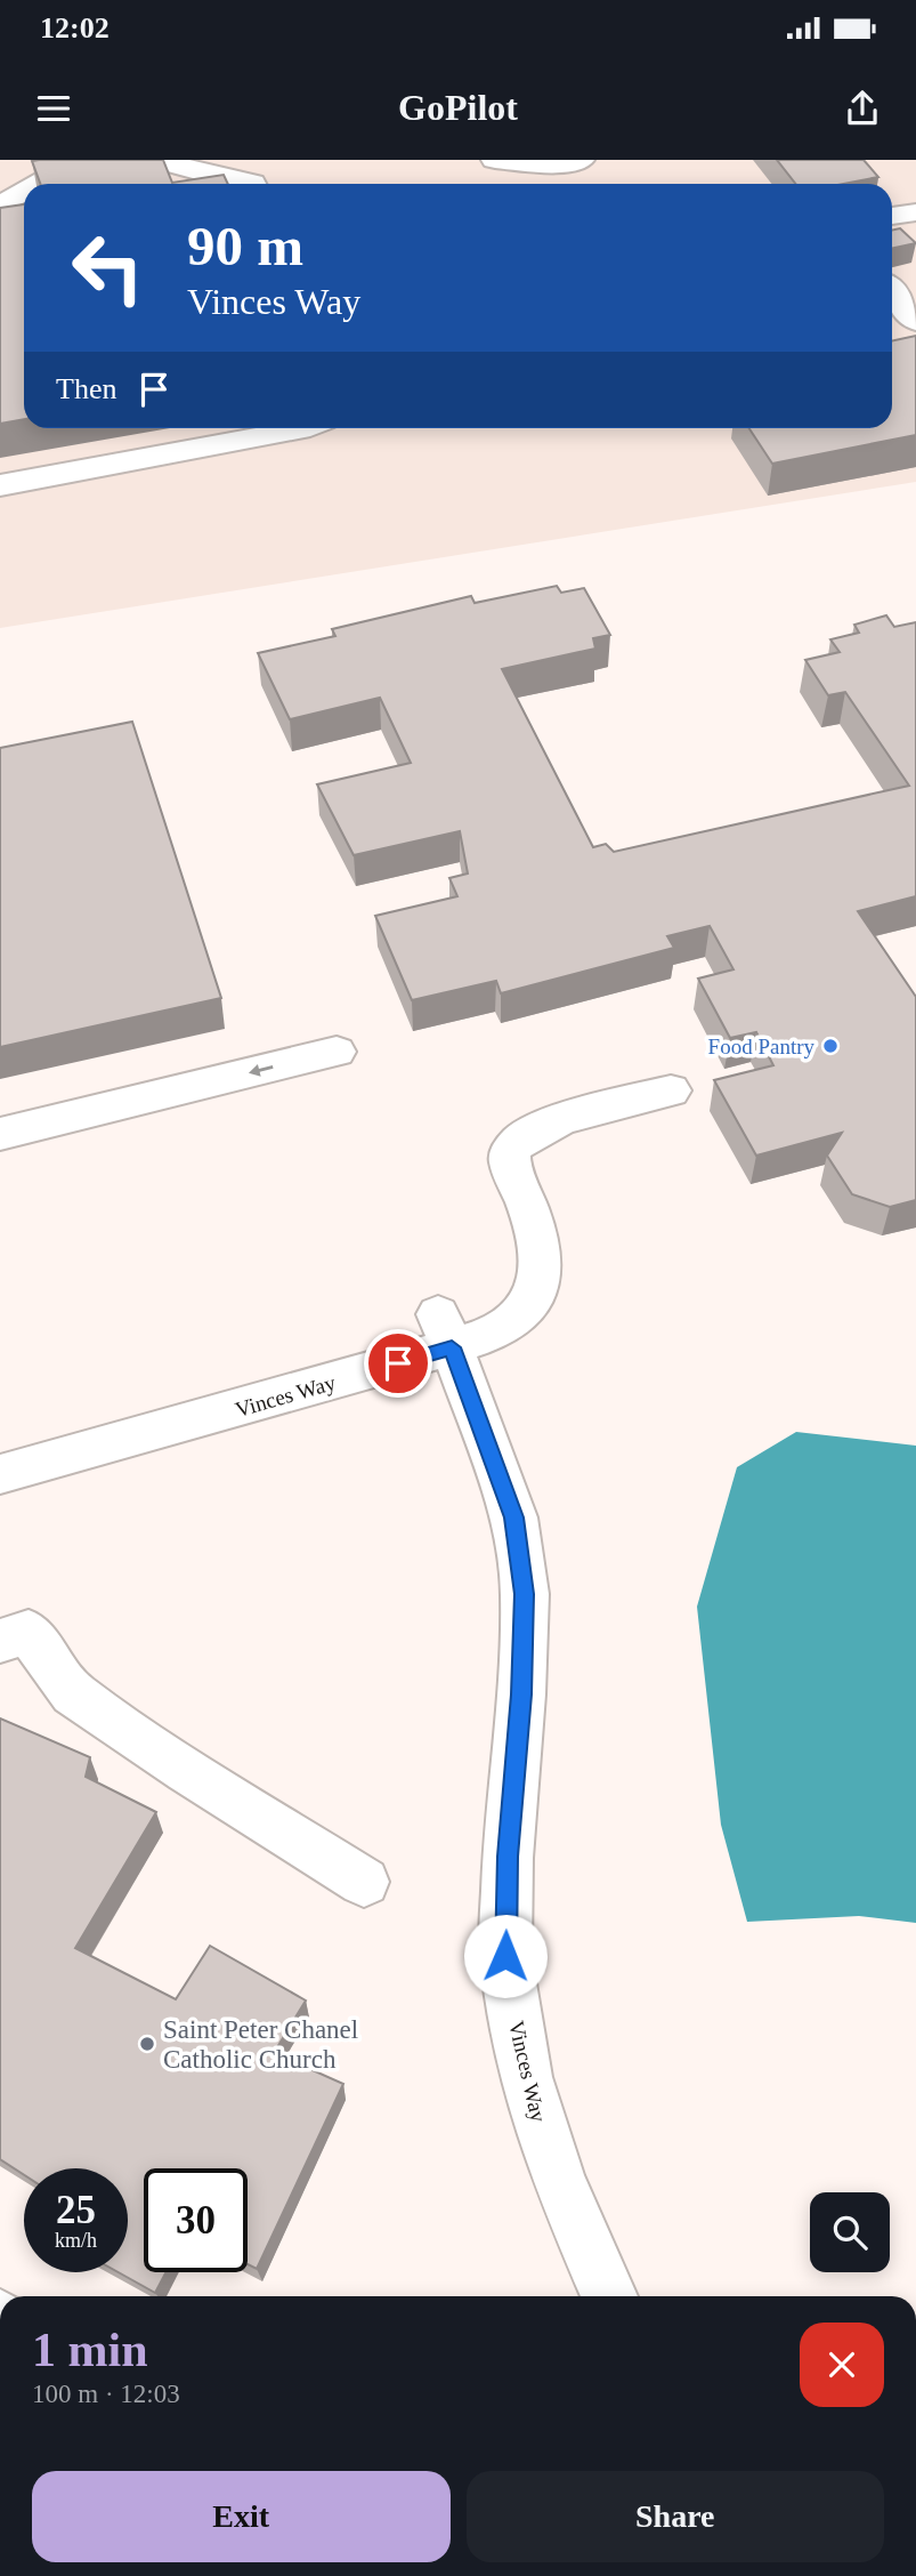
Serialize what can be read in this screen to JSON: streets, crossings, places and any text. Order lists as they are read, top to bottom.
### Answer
{
  "streets": {
    "street": ["Vinces Way"]
  },
  "places": ["Food Pantry", "Saint Peter Chanel Catholic Church"],
  "page": {
    "status": "12:02",
    "header": "GoPilot",
    "turn": ["90 m", "Vinces Way"],
    "then": "Then",
    "speed": "25 km/h",
    "limit": "30",
    "heading": ["1 min", "100 m · 12:03"],
    "buttons": ["Exit", "Share"]
  }
}
